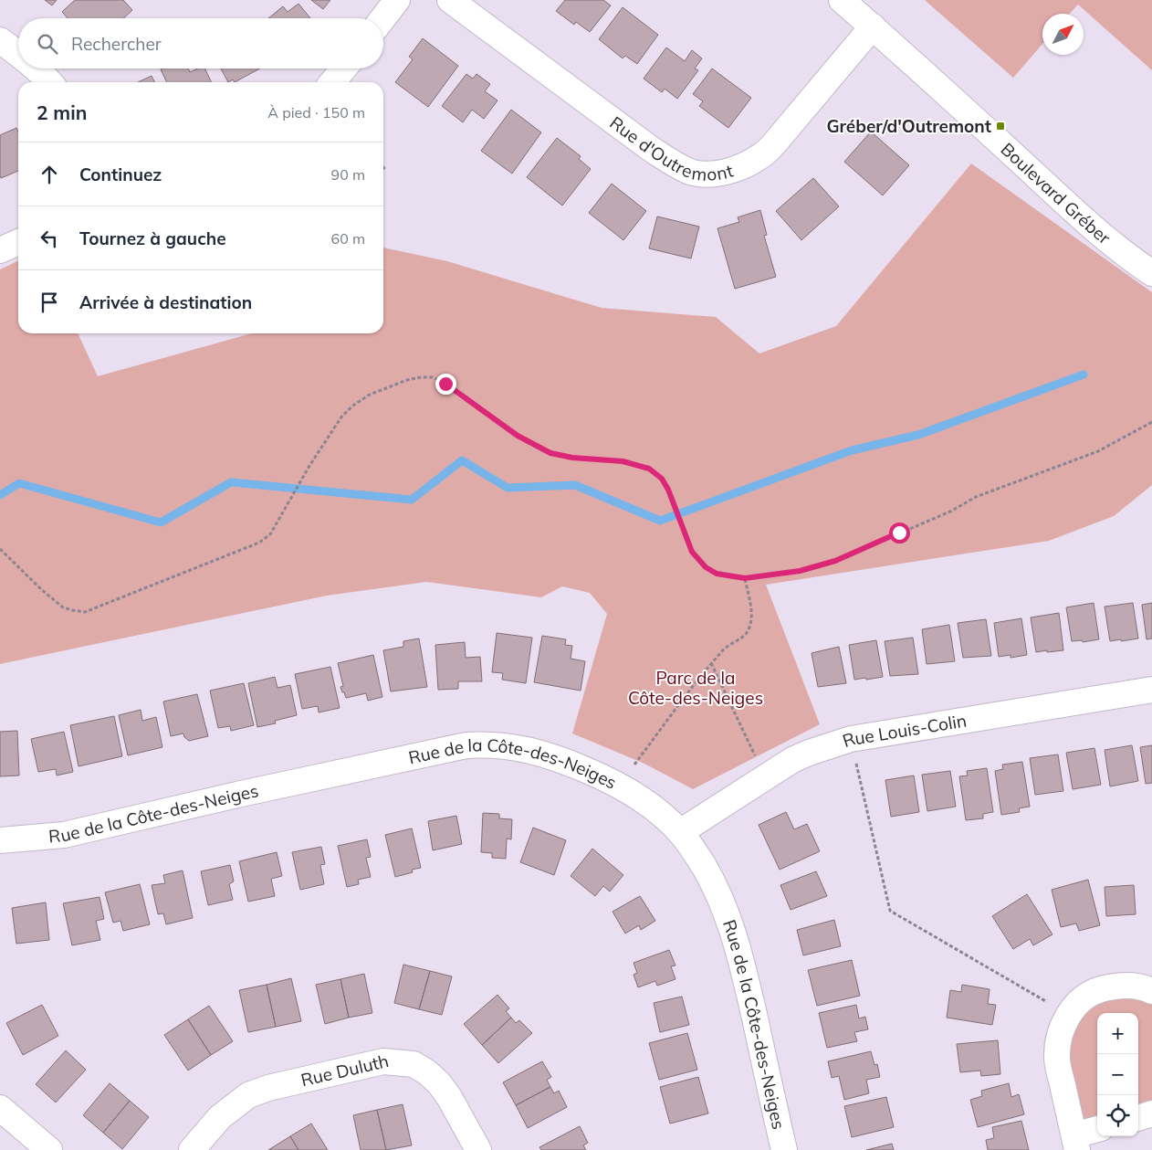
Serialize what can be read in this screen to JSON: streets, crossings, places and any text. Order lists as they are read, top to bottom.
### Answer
{
  "streets": {
    "street": [
      "Rue d'Outremont",
      "Boulevard Gréber",
      "Rue Louis-Colin",
      "Rue de la Côte-des-Neiges",
      "Rue Duluth"
    ]
  },
  "crossings": [
    ["Rue d'Outremont", "Boulevard Gréber"],
    ["Rue Louis-Colin", "Rue de la Côte-des-Neiges"]
  ],
  "parks": ["Parc de la Côte-des-Neiges"],
  "places": {
    "transit": ["Gréber/d'Outremont"]
  },
  "north": "top right",
  "page": {
    "search": "Rechercher",
    "heading": ["2 min", "À pied · 150 m"],
    "list": [
      ["Continuez", "90 m"],
      ["Tournez à gauche", "60 m"],
      "Arrivée à destination"
    ],
    "map_buttons": ["+", "−"]
  }
}
